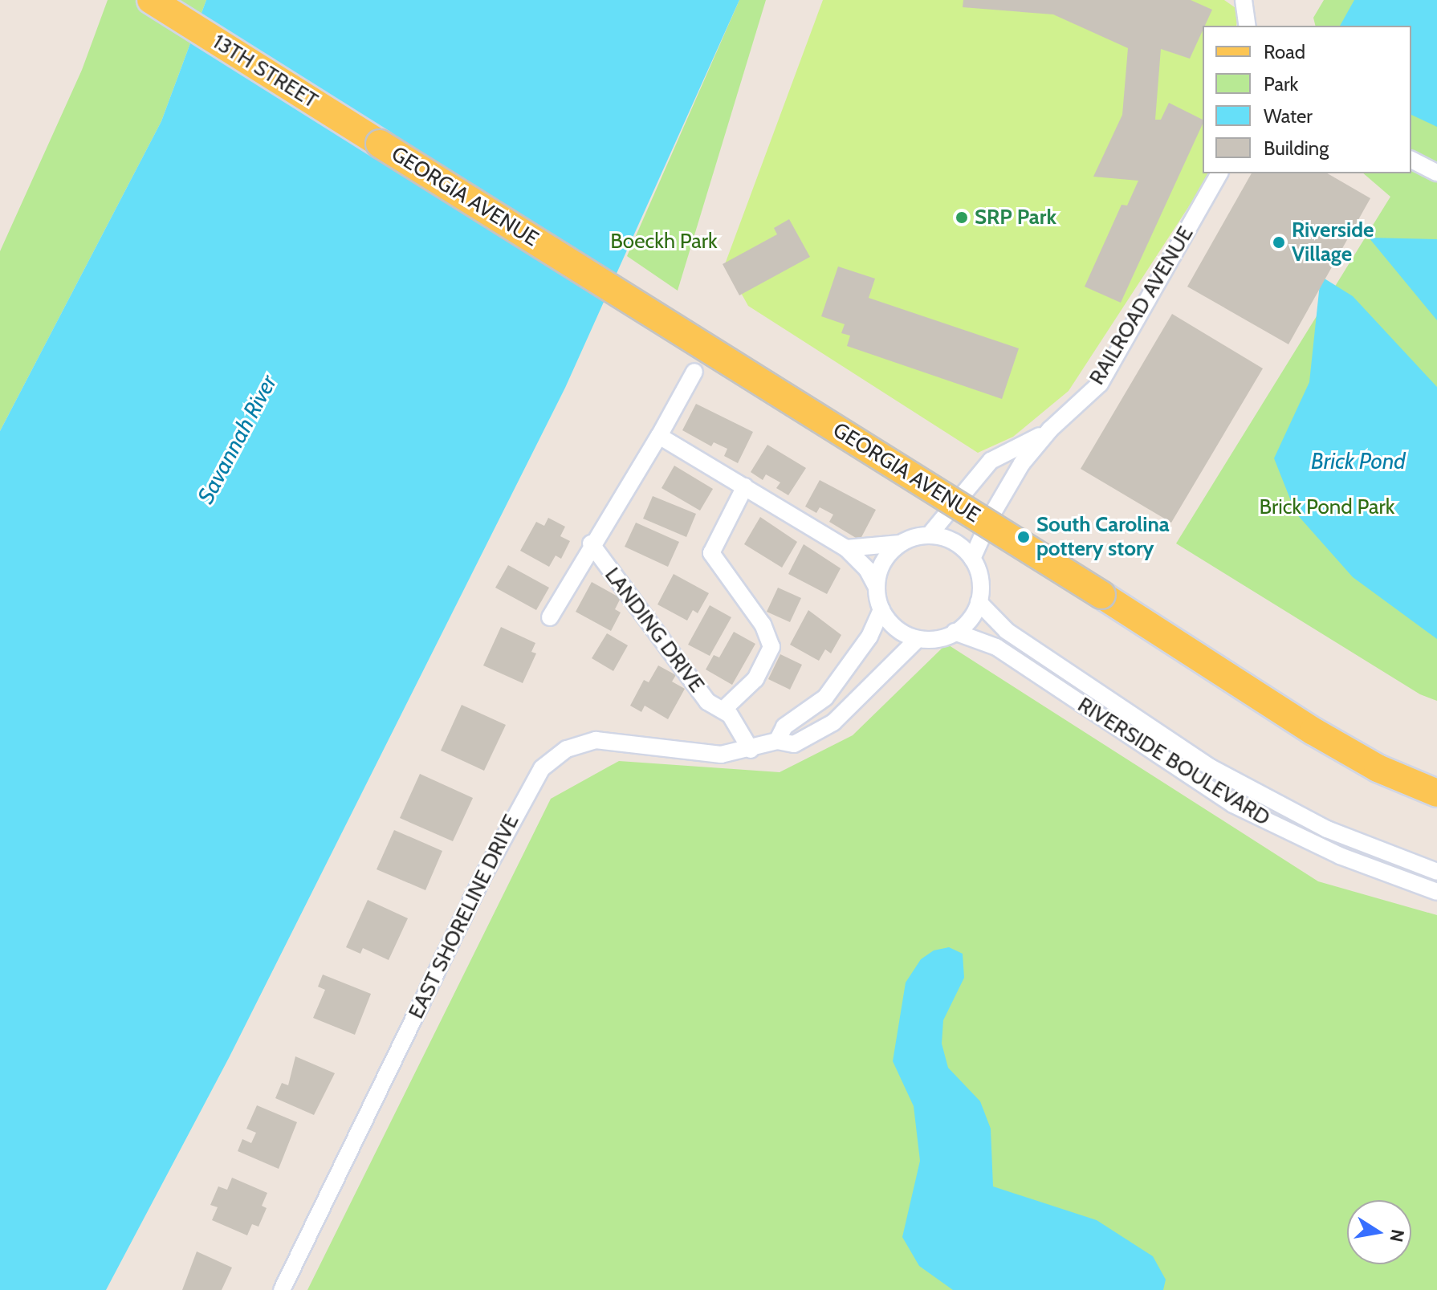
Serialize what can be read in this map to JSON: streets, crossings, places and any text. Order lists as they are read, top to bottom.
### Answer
{
  "streets": {
    "main road": ["13TH STREET", "GEORGIA AVENUE"],
    "street": [
      "RAILROAD AVENUE",
      "LANDING DRIVE",
      "RIVERSIDE BOULEVARD",
      "EAST SHORELINE DRIVE"
    ]
  },
  "crossings": [
    ["13TH STREET", "GEORGIA AVENUE"],
    ["RAILROAD AVENUE", "RIVERSIDE BOULEVARD"],
    ["LANDING DRIVE", "EAST SHORELINE DRIVE"]
  ],
  "water": ["Savannah River", "Brick Pond"],
  "parks": ["Boeckh Park", "Brick Pond Park"],
  "places": ["SRP Park", "Riverside Village", "South Carolina pottery story"],
  "legend": [
    "Road",
    "Park",
    "Water",
    "Building"
  ],
  "north": "right"
}
